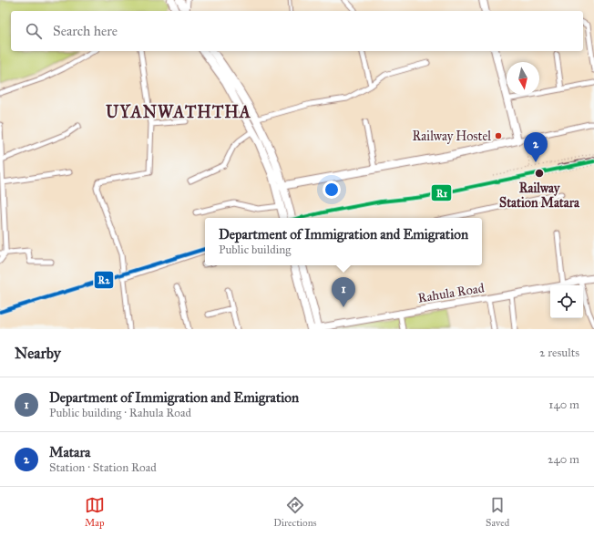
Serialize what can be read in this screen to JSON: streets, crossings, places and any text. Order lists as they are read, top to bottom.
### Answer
{
  "streets": {
    "main road": ["Rahula Road"]
  },
  "districts": ["UYANWATHTHA"],
  "places": ["Railway Hostel", "Railway Station Matara"],
  "lines": ["transit line R1", "transit line R2"],
  "north": "bottom",
  "page": {
    "search": "Search here",
    "pins": ["2", "1"],
    "popup": ["Department of Immigration and Emigration", "Public building"],
    "heading": ["Nearby", "2 results"],
    "list": [
      {
        "mark": "1",
        "name": "Department of Immigration and Emigration",
        "note": "Public building · Rahula Road",
        "value": "140 m"
      },
      {
        "mark": "2",
        "name": "Matara",
        "note": "Station · Station Road",
        "value": "240 m"
      }
    ],
    "nav": ["Map", "Directions", "Saved"]
  }
}
